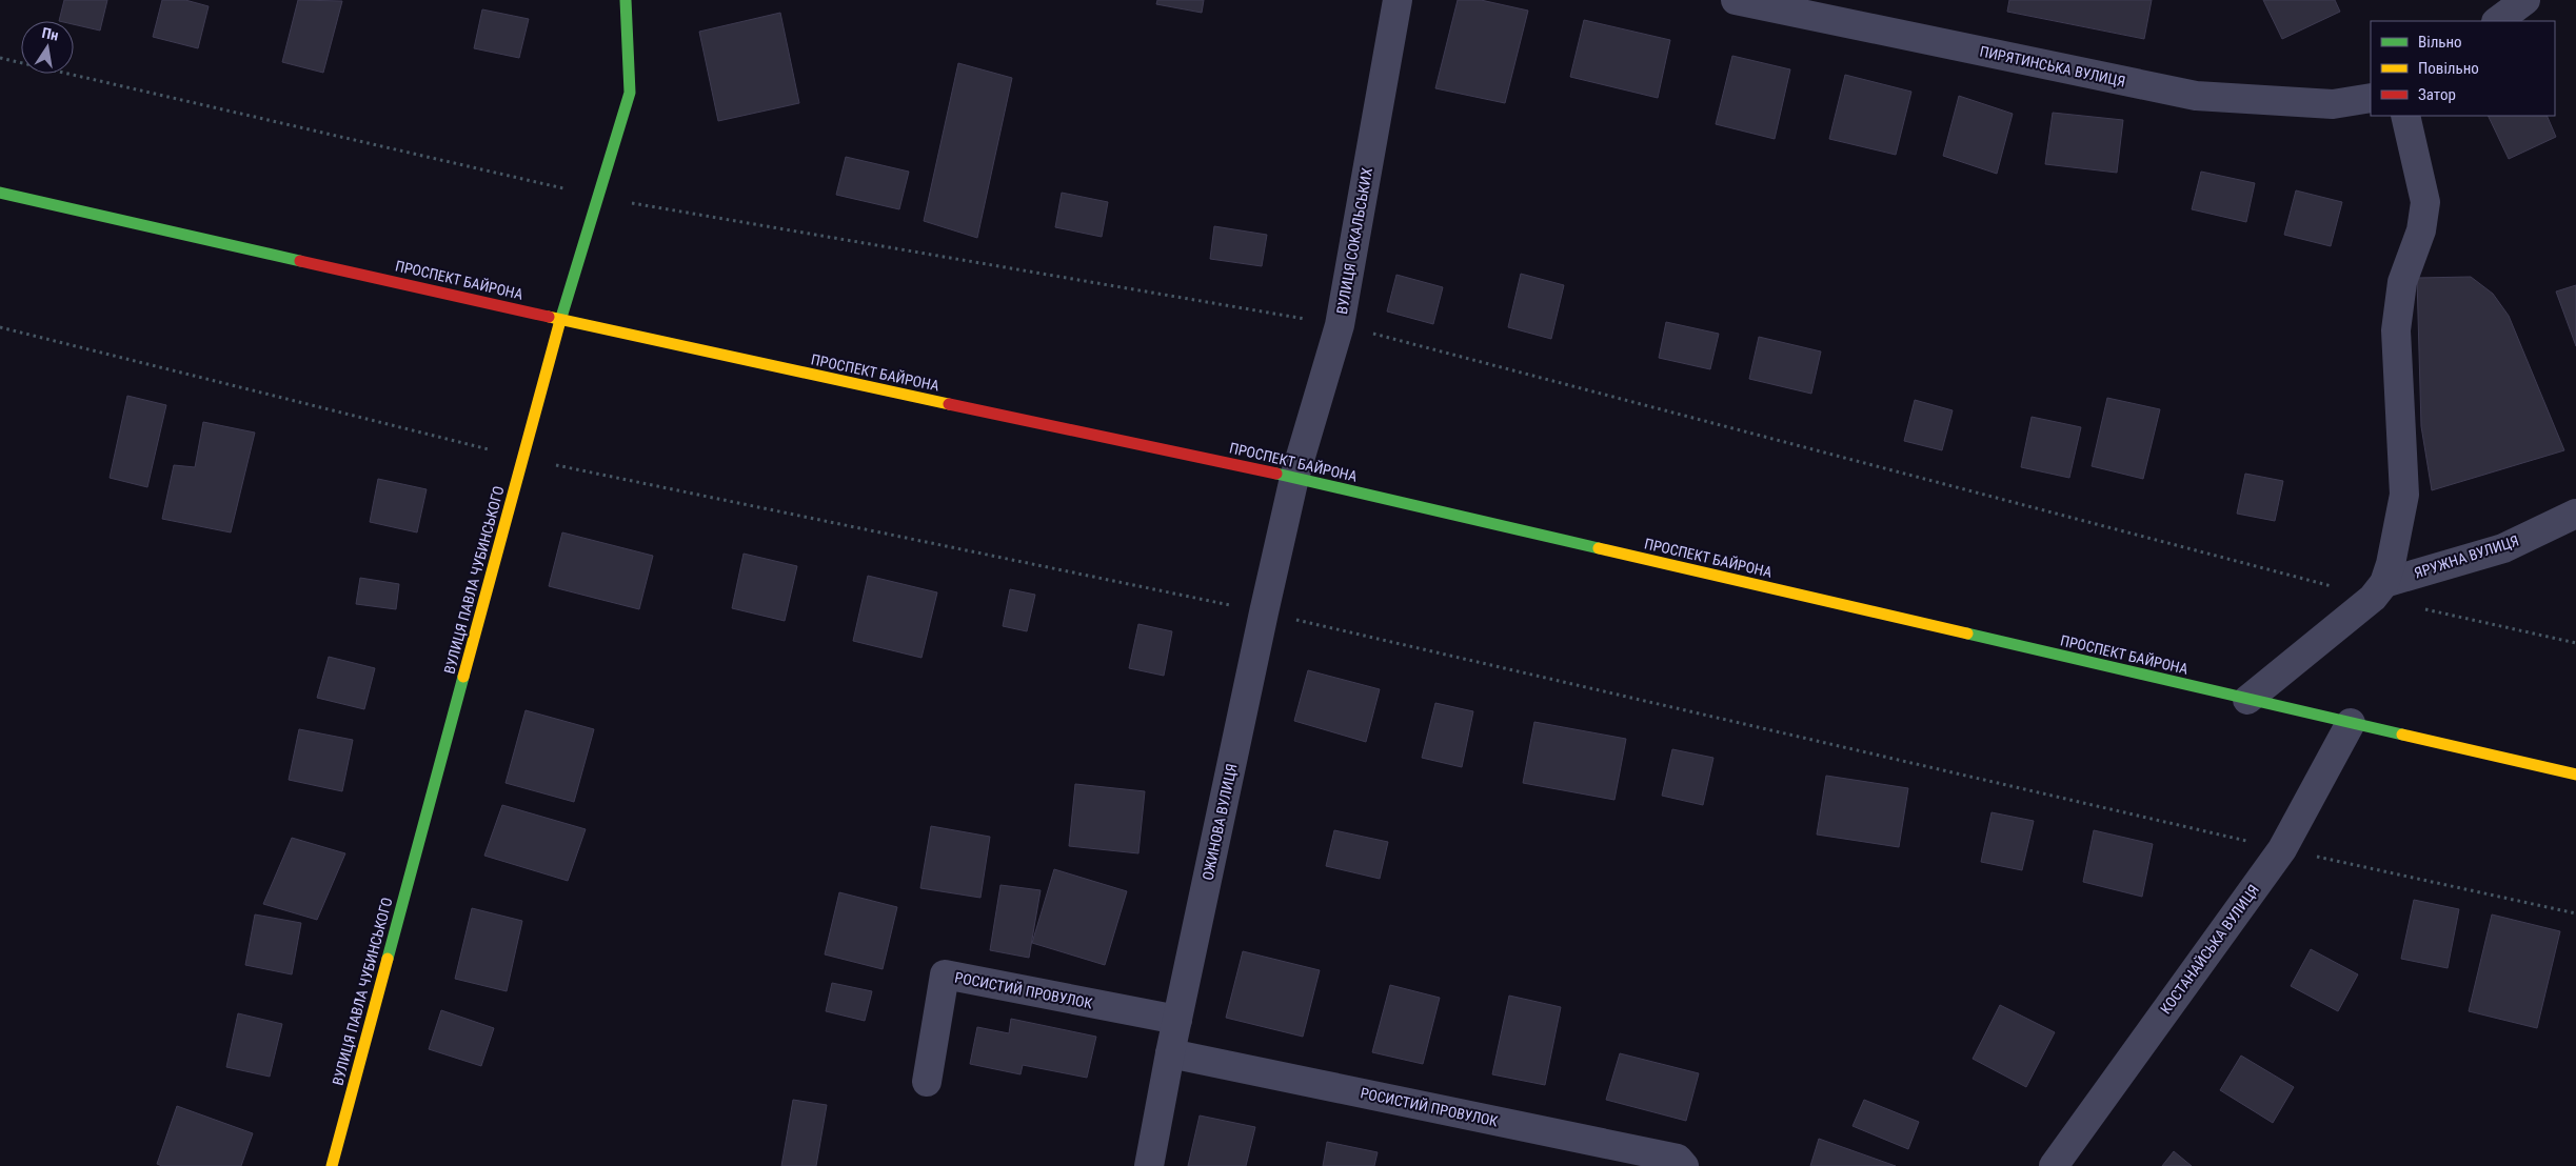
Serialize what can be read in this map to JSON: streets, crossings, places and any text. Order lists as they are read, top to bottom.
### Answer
{
  "streets": {
    "main road": ["ПРОСПЕКТ БАЙРОНА", "ВУЛИЦЯ ПАВЛА ЧУБИНСЬКОГО"],
    "street": [
      "ПИРЯТИНСЬКА ВУЛИЦЯ",
      "ВУЛИЦЯ СОКАЛЬСЬКИХ",
      "ЯРУЖНА ВУЛИЦЯ",
      "ОЖИНОВА ВУЛИЦЯ",
      "КОСТАНАЙСЬКА ВУЛИЦЯ",
      "РОСИСТИЙ ПРОВУЛОК"
    ]
  },
  "crossings": [
    ["ВУЛИЦЯ СОКАЛЬСЬКИХ", "ПРОСПЕКТ БАЙРОНА"],
    ["ВУЛИЦЯ СОКАЛЬСЬКИХ", "ОЖИНОВА ВУЛИЦЯ"],
    ["ПРОСПЕКТ БАЙРОНА", "ВУЛИЦЯ ПАВЛА ЧУБИНСЬКОГО"],
    ["ПРОСПЕКТ БАЙРОНА", "ОЖИНОВА ВУЛИЦЯ"],
    ["ПРОСПЕКТ БАЙРОНА", "КОСТАНАЙСЬКА ВУЛИЦЯ"],
    ["ОЖИНОВА ВУЛИЦЯ", "РОСИСТИЙ ПРОВУЛОК"]
  ],
  "legend": ["Вільно", "Повільно", "Затор"],
  "north": "top"
}
